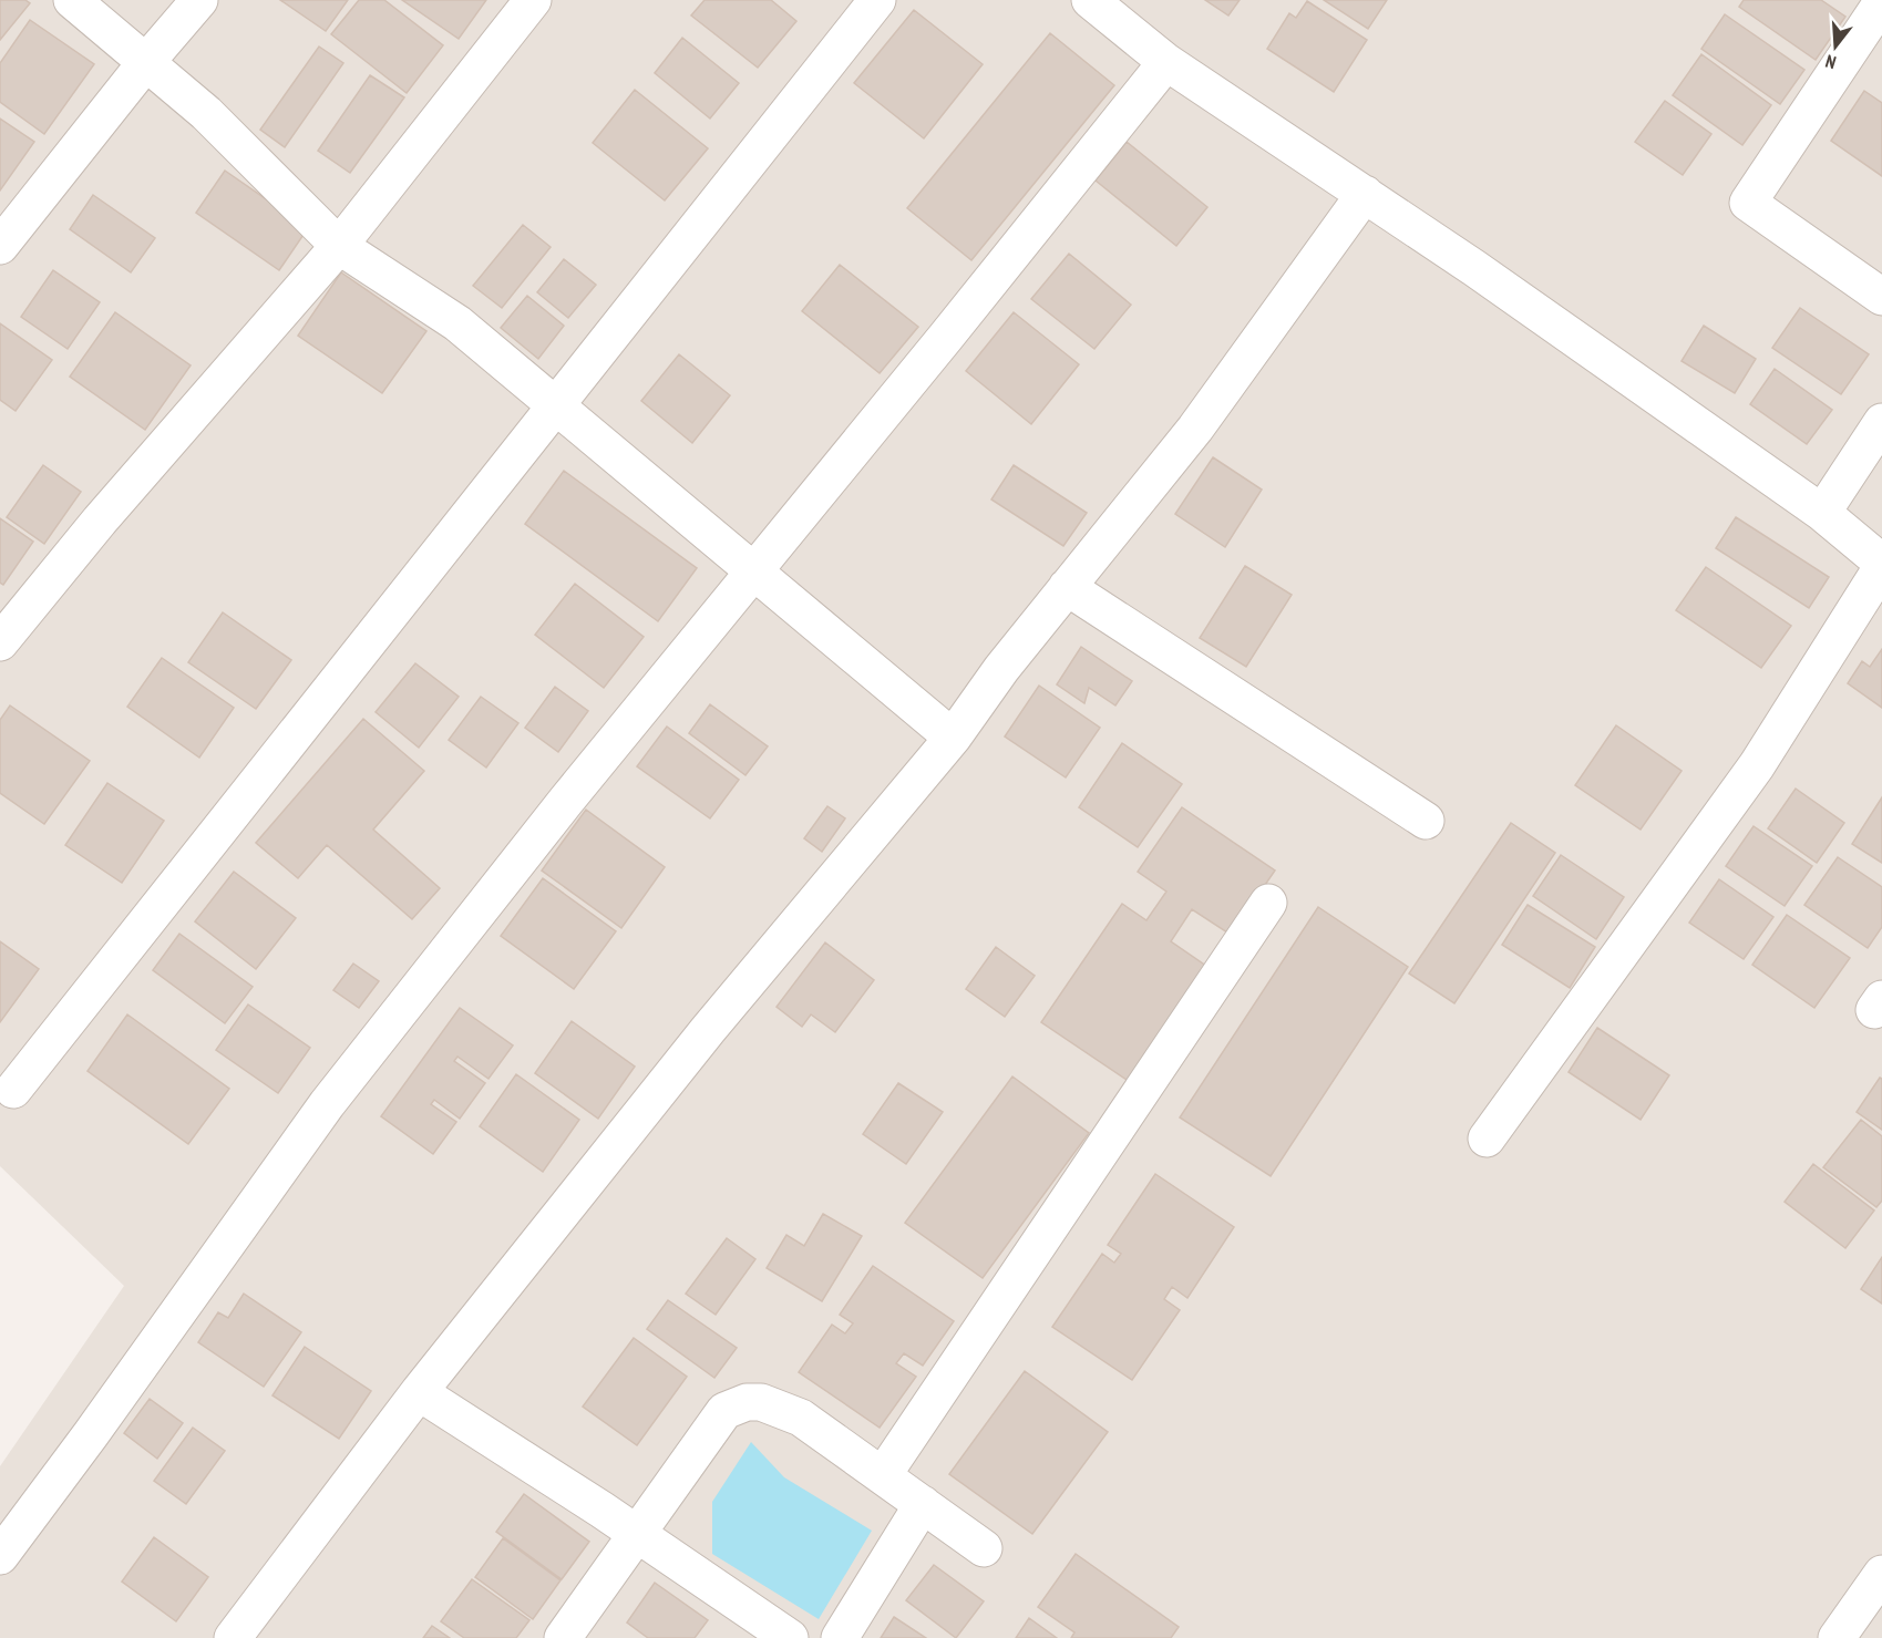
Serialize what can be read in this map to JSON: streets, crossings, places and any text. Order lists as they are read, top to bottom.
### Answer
{
  "north": "bottom"
}
